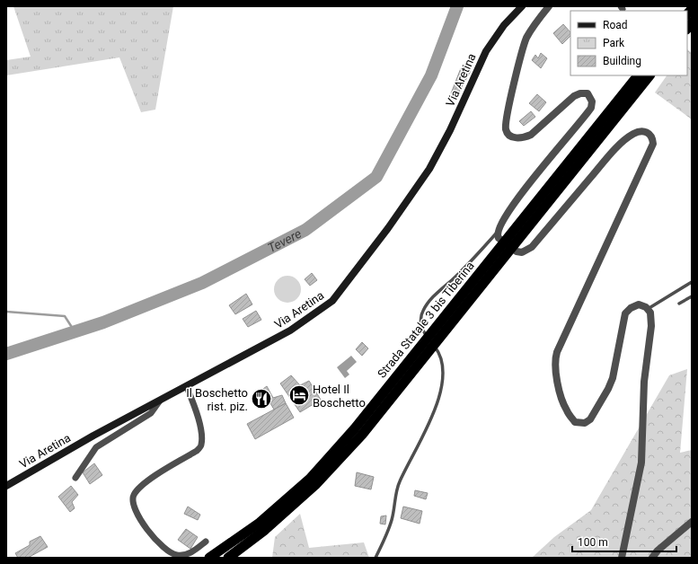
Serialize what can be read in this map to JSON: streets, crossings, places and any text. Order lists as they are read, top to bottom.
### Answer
{
  "streets": {
    "highway": ["Strada Statale 3 bis Tiberina"],
    "main road": ["Via Aretina"]
  },
  "water": ["Tevere"],
  "places": {
    "hotel": ["Hotel Il Boschetto"],
    "restaurant": ["Il Boschetto rist. piz."]
  },
  "legend": ["Road", "Park", "Building"],
  "scale_bar": "100 m"
}
